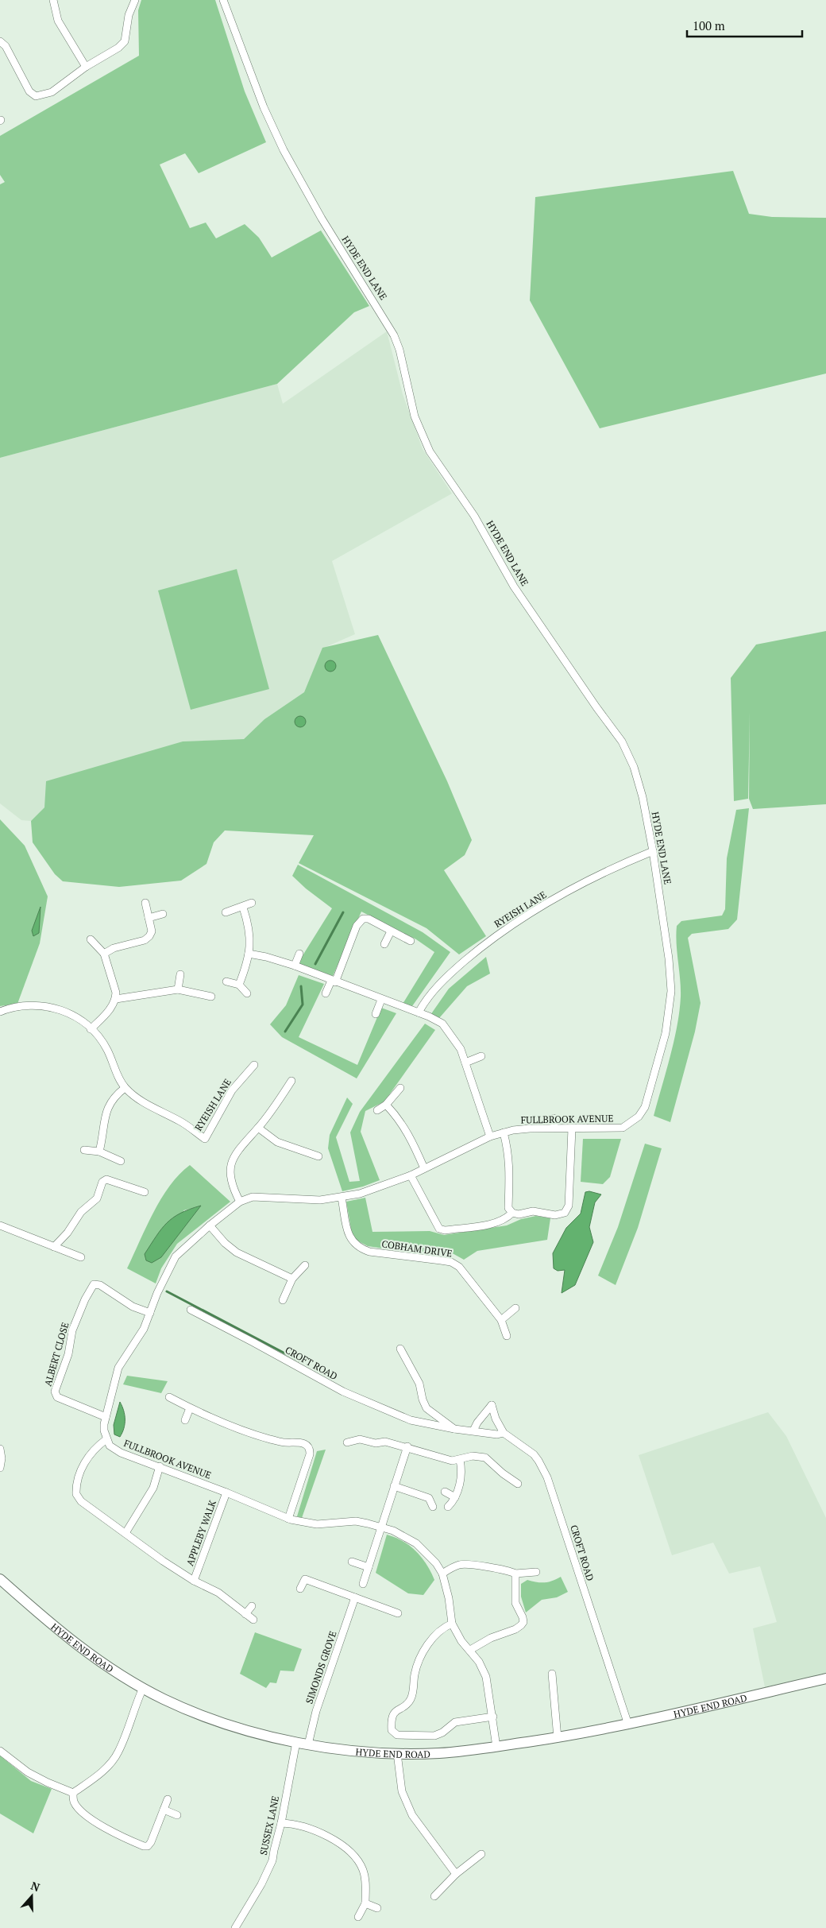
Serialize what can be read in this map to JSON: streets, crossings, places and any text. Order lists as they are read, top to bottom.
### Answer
{
  "streets": {
    "main road": ["HYDE END ROAD"],
    "street": [
      "HYDE END LANE",
      "RYEISH LANE",
      "FULLBROOK AVENUE",
      "COBHAM DRIVE",
      "ALBERT CLOSE",
      "CROFT ROAD",
      "APPLEBY WALK",
      "SIMONDS GROVE",
      "SUSSEX LANE"
    ]
  },
  "crossings": [
    ["HYDE END LANE", "RYEISH LANE"],
    ["HYDE END LANE", "FULLBROOK AVENUE"],
    ["FULLBROOK AVENUE", "COBHAM DRIVE"],
    ["FULLBROOK AVENUE", "ALBERT CLOSE"],
    ["FULLBROOK AVENUE", "APPLEBY WALK"],
    ["FULLBROOK AVENUE", "HYDE END ROAD"],
    ["CROFT ROAD", "HYDE END ROAD"],
    ["HYDE END ROAD", "SIMONDS GROVE"],
    ["HYDE END ROAD", "SUSSEX LANE"]
  ],
  "scale_bar": "100 m",
  "north": "top"
}
